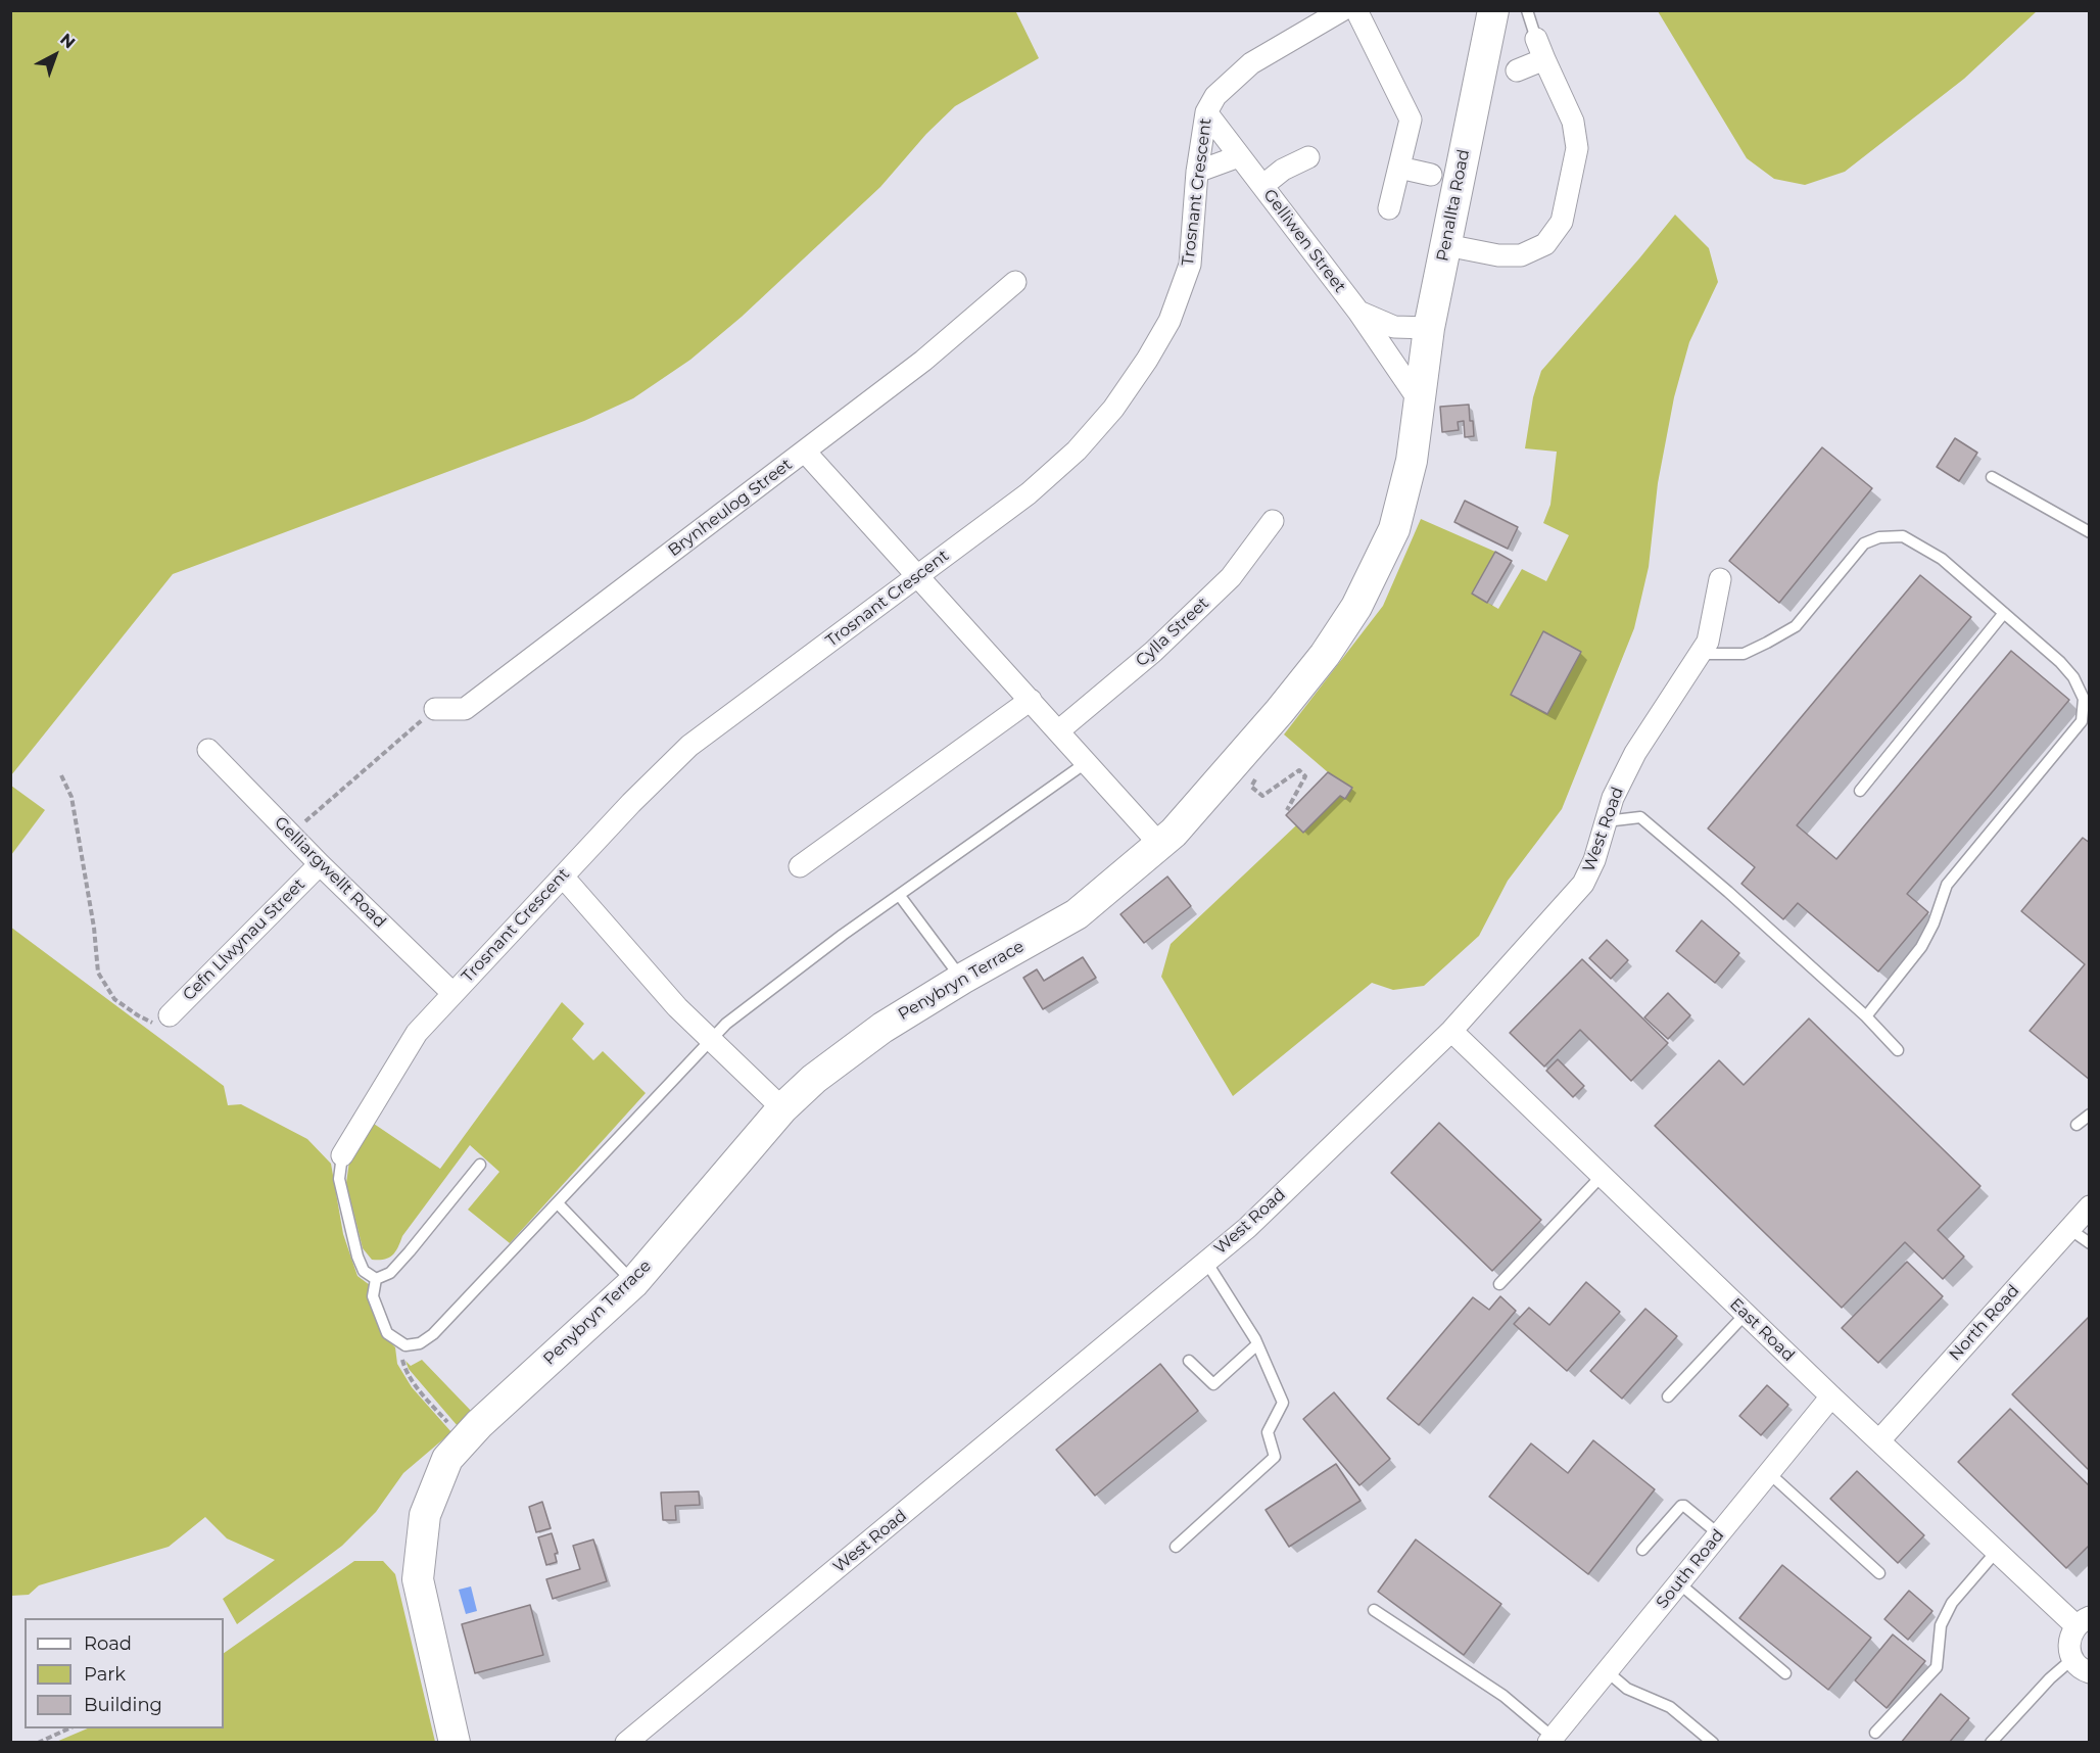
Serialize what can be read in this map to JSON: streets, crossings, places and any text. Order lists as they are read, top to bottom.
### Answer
{
  "streets": {
    "street": [
      "Trosnant Crescent",
      "Penallta Road",
      "Gelliwen Street",
      "Brynheulog Street",
      "Cylla Street",
      "West Road",
      "Gelliargwellt Road",
      "Cefn Llwynau Street",
      "Penybryn Terrace",
      "North Road",
      "East Road",
      "South Road"
    ]
  },
  "crossings": [
    ["Trosnant Crescent", "Gelliwen Street"],
    ["Trosnant Crescent", "Gelliargwellt Road"],
    ["Penallta Road", "Gelliwen Street"],
    ["Penallta Road", "Penybryn Terrace"],
    ["West Road", "East Road"],
    ["Gelliargwellt Road", "Cefn Llwynau Street"],
    ["North Road", "East Road"],
    ["East Road", "South Road"]
  ],
  "legend": ["Road", "Park", "Building"],
  "north": "top right"
}
